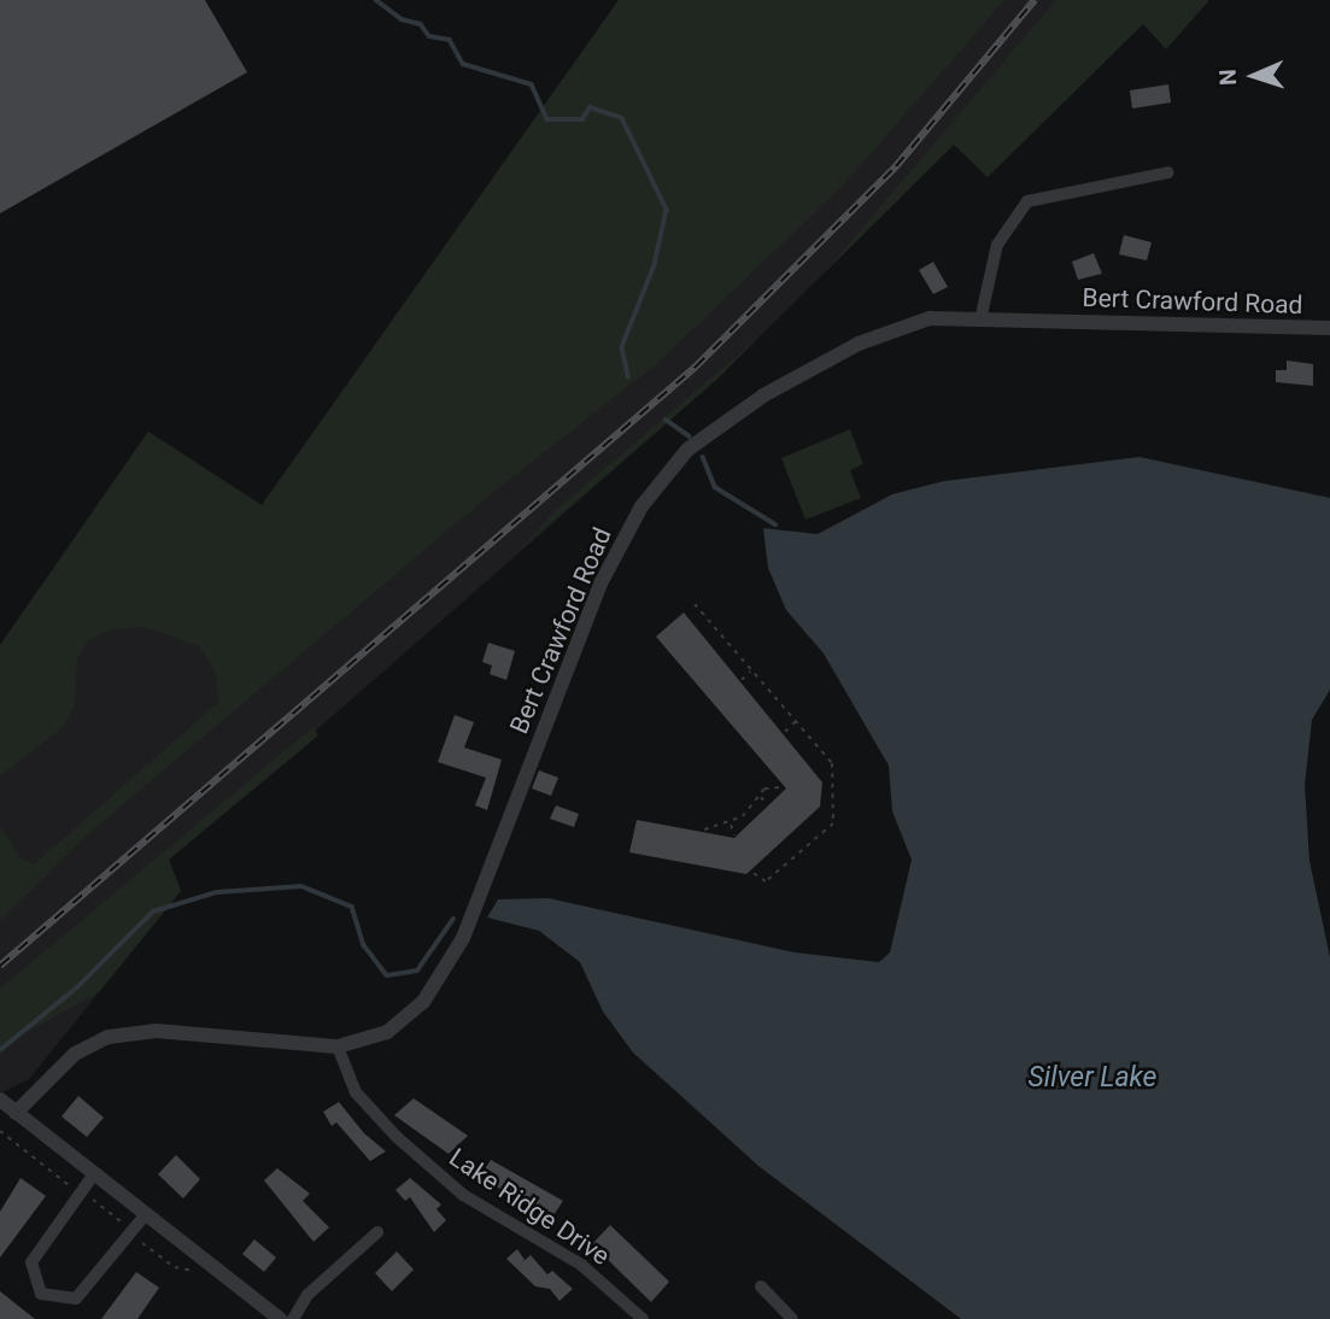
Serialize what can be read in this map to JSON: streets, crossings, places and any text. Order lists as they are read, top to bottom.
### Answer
{
  "streets": {
    "street": ["Bert Crawford Road", "Lake Ridge Drive"]
  },
  "crossings": [
    ["Bert Crawford Road", "Lake Ridge Drive"]
  ],
  "water": ["Silver Lake"],
  "north": "left"
}
